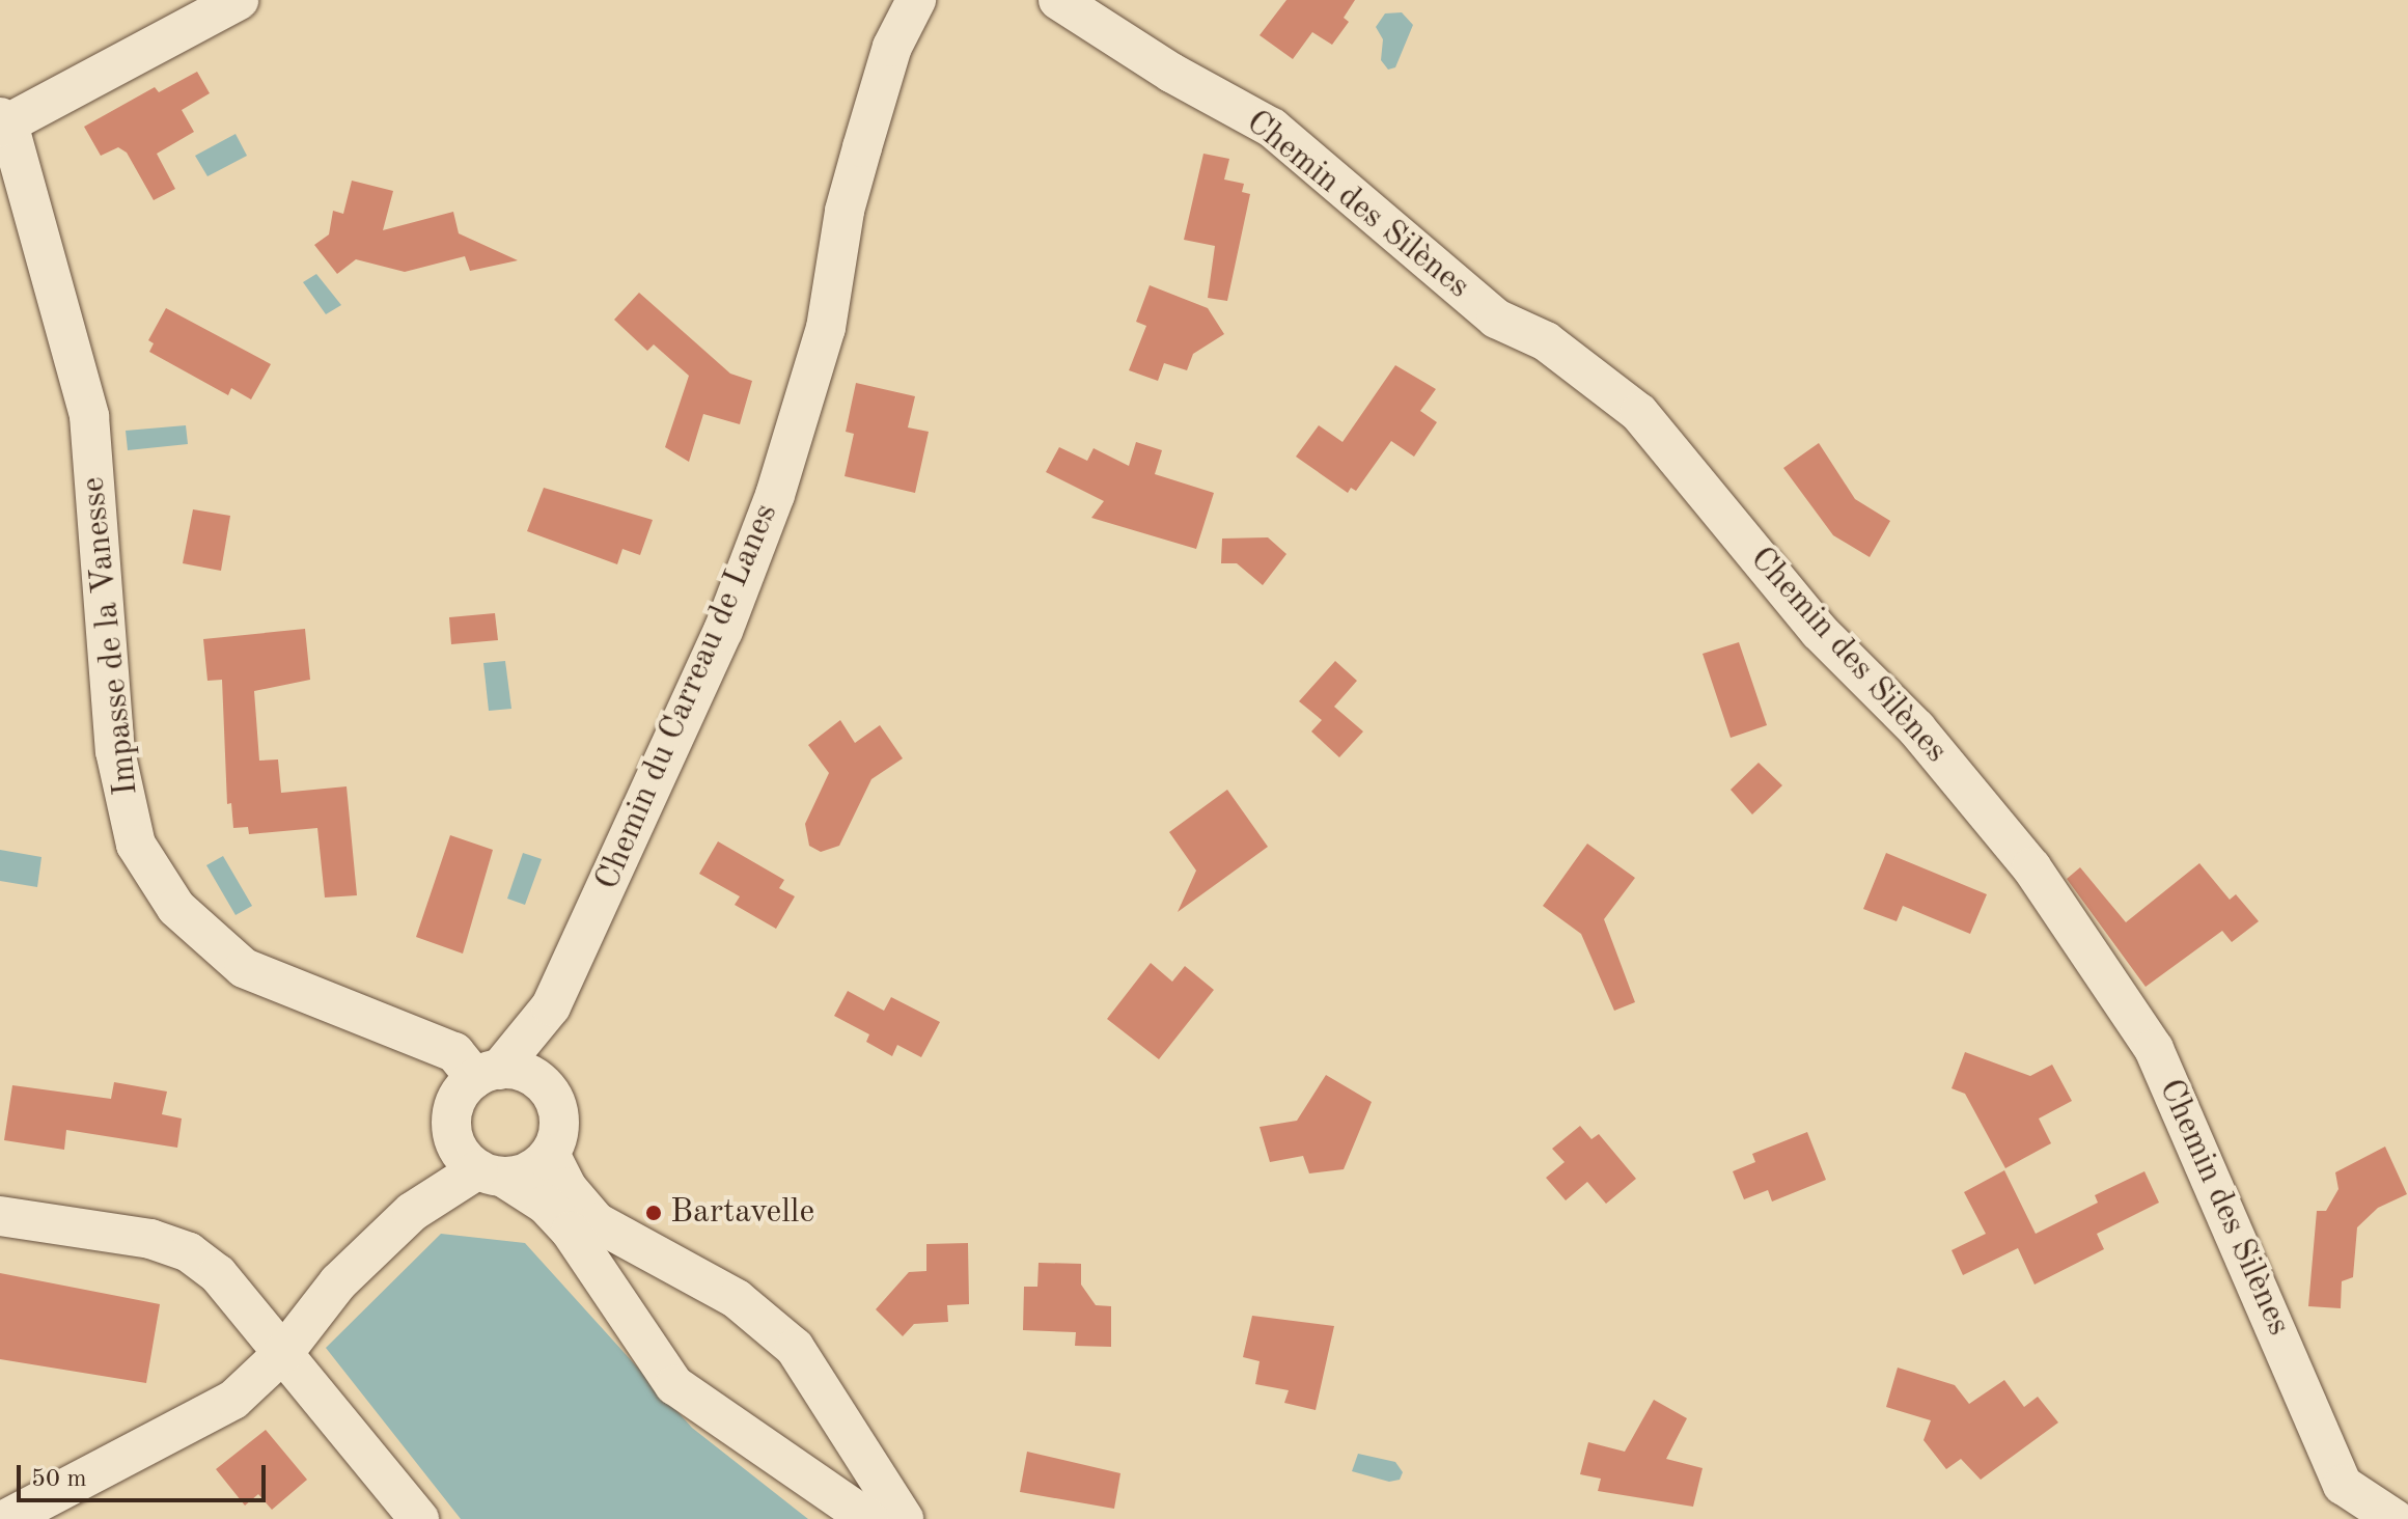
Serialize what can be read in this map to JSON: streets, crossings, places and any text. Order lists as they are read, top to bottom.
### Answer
{
  "streets": {
    "street": ["Chemin des Silènes", "Impasse de la Vanesse", "Chemin du Carreau de Lanes"]
  },
  "crossings": [
    ["Impasse de la Vanesse", "Chemin du Carreau de Lanes"]
  ],
  "places": ["Bartavelle"],
  "scale_bar": "50 m"
}
